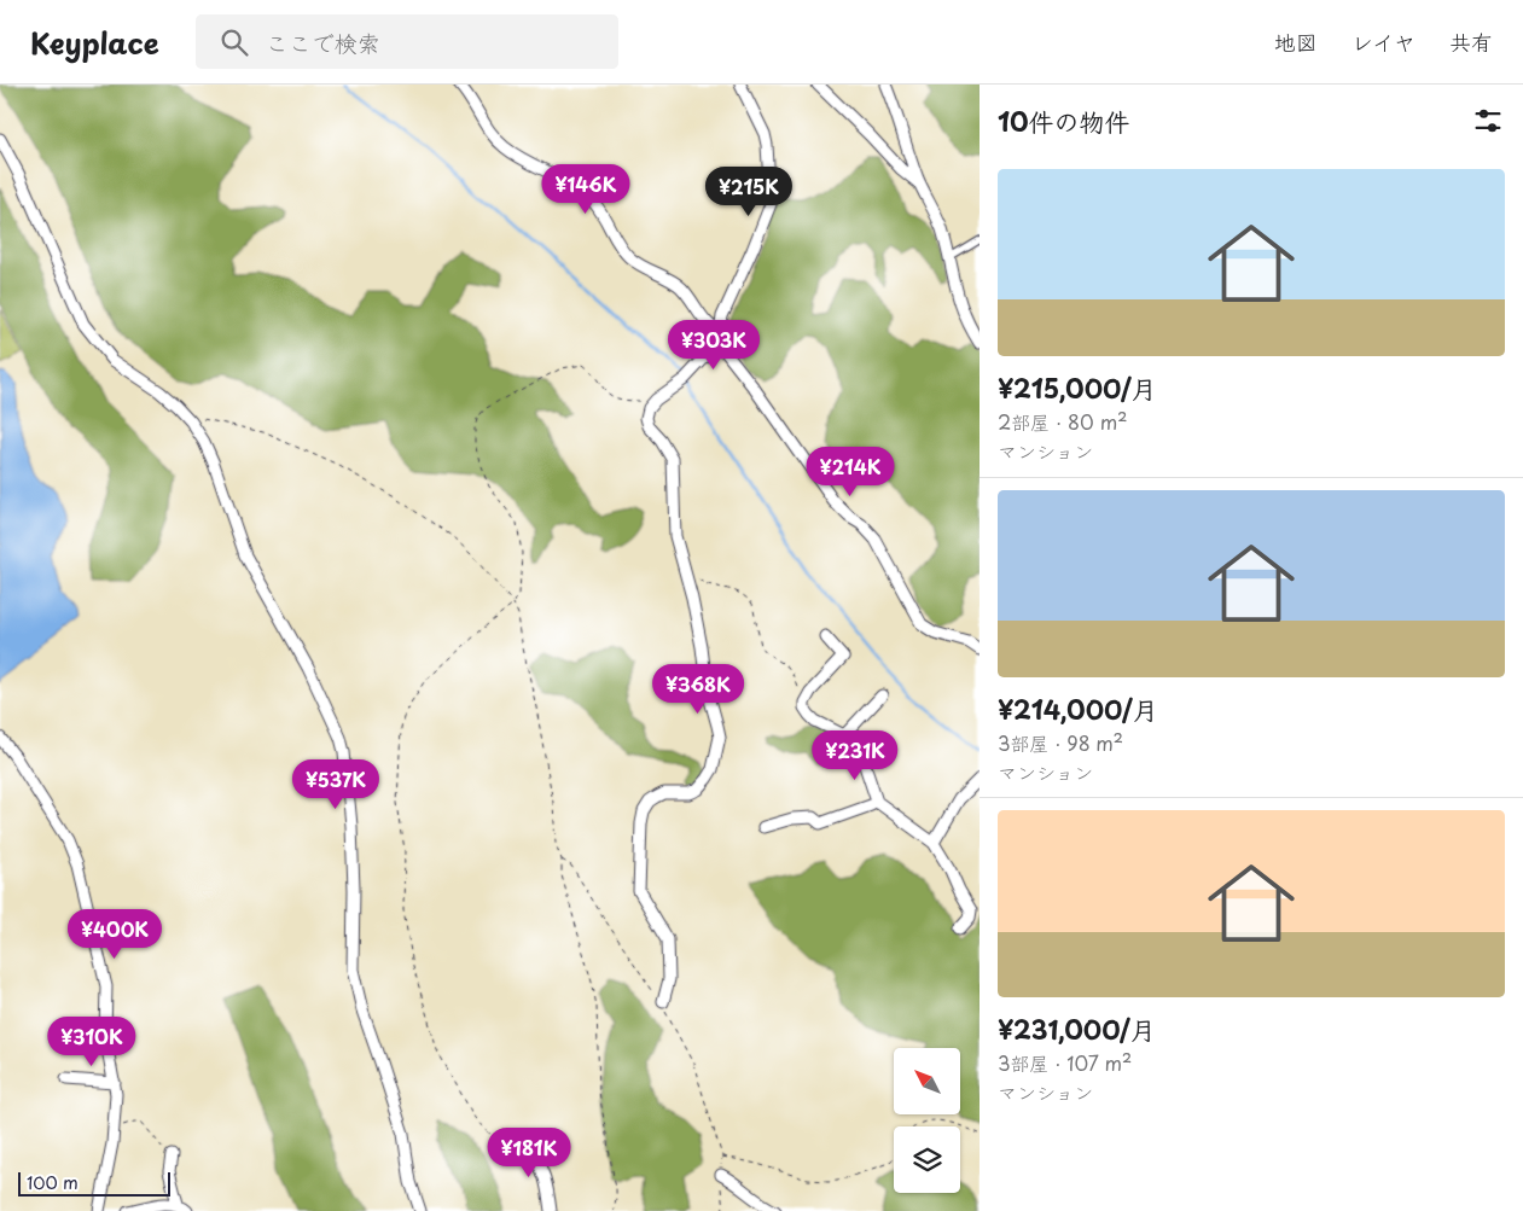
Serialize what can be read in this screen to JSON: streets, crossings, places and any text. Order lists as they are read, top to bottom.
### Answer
{
  "scale_bar": "100 m",
  "north": "top left",
  "page": {
    "header": "Keyplace",
    "search": "ここで検索",
    "nav": ["地図", "レイヤ", "共有"],
    "heading": "10件の物件",
    "list": [
      {
        "name": "¥215,000/月",
        "note": "2部屋 · 80 m² · マンション"
      },
      {
        "name": "¥214,000/月",
        "note": "3部屋 · 98 m² · マンション"
      },
      {
        "name": "¥231,000/月",
        "note": "3部屋 · 107 m² · マンション"
      }
    ],
    "price": [
      "¥146K",
      "¥215K",
      "¥303K",
      "¥214K",
      "¥368K",
      "¥231K",
      "¥537K",
      "¥400K",
      "¥310K",
      "¥181K"
    ],
    "scale": "100 m"
  }
}
